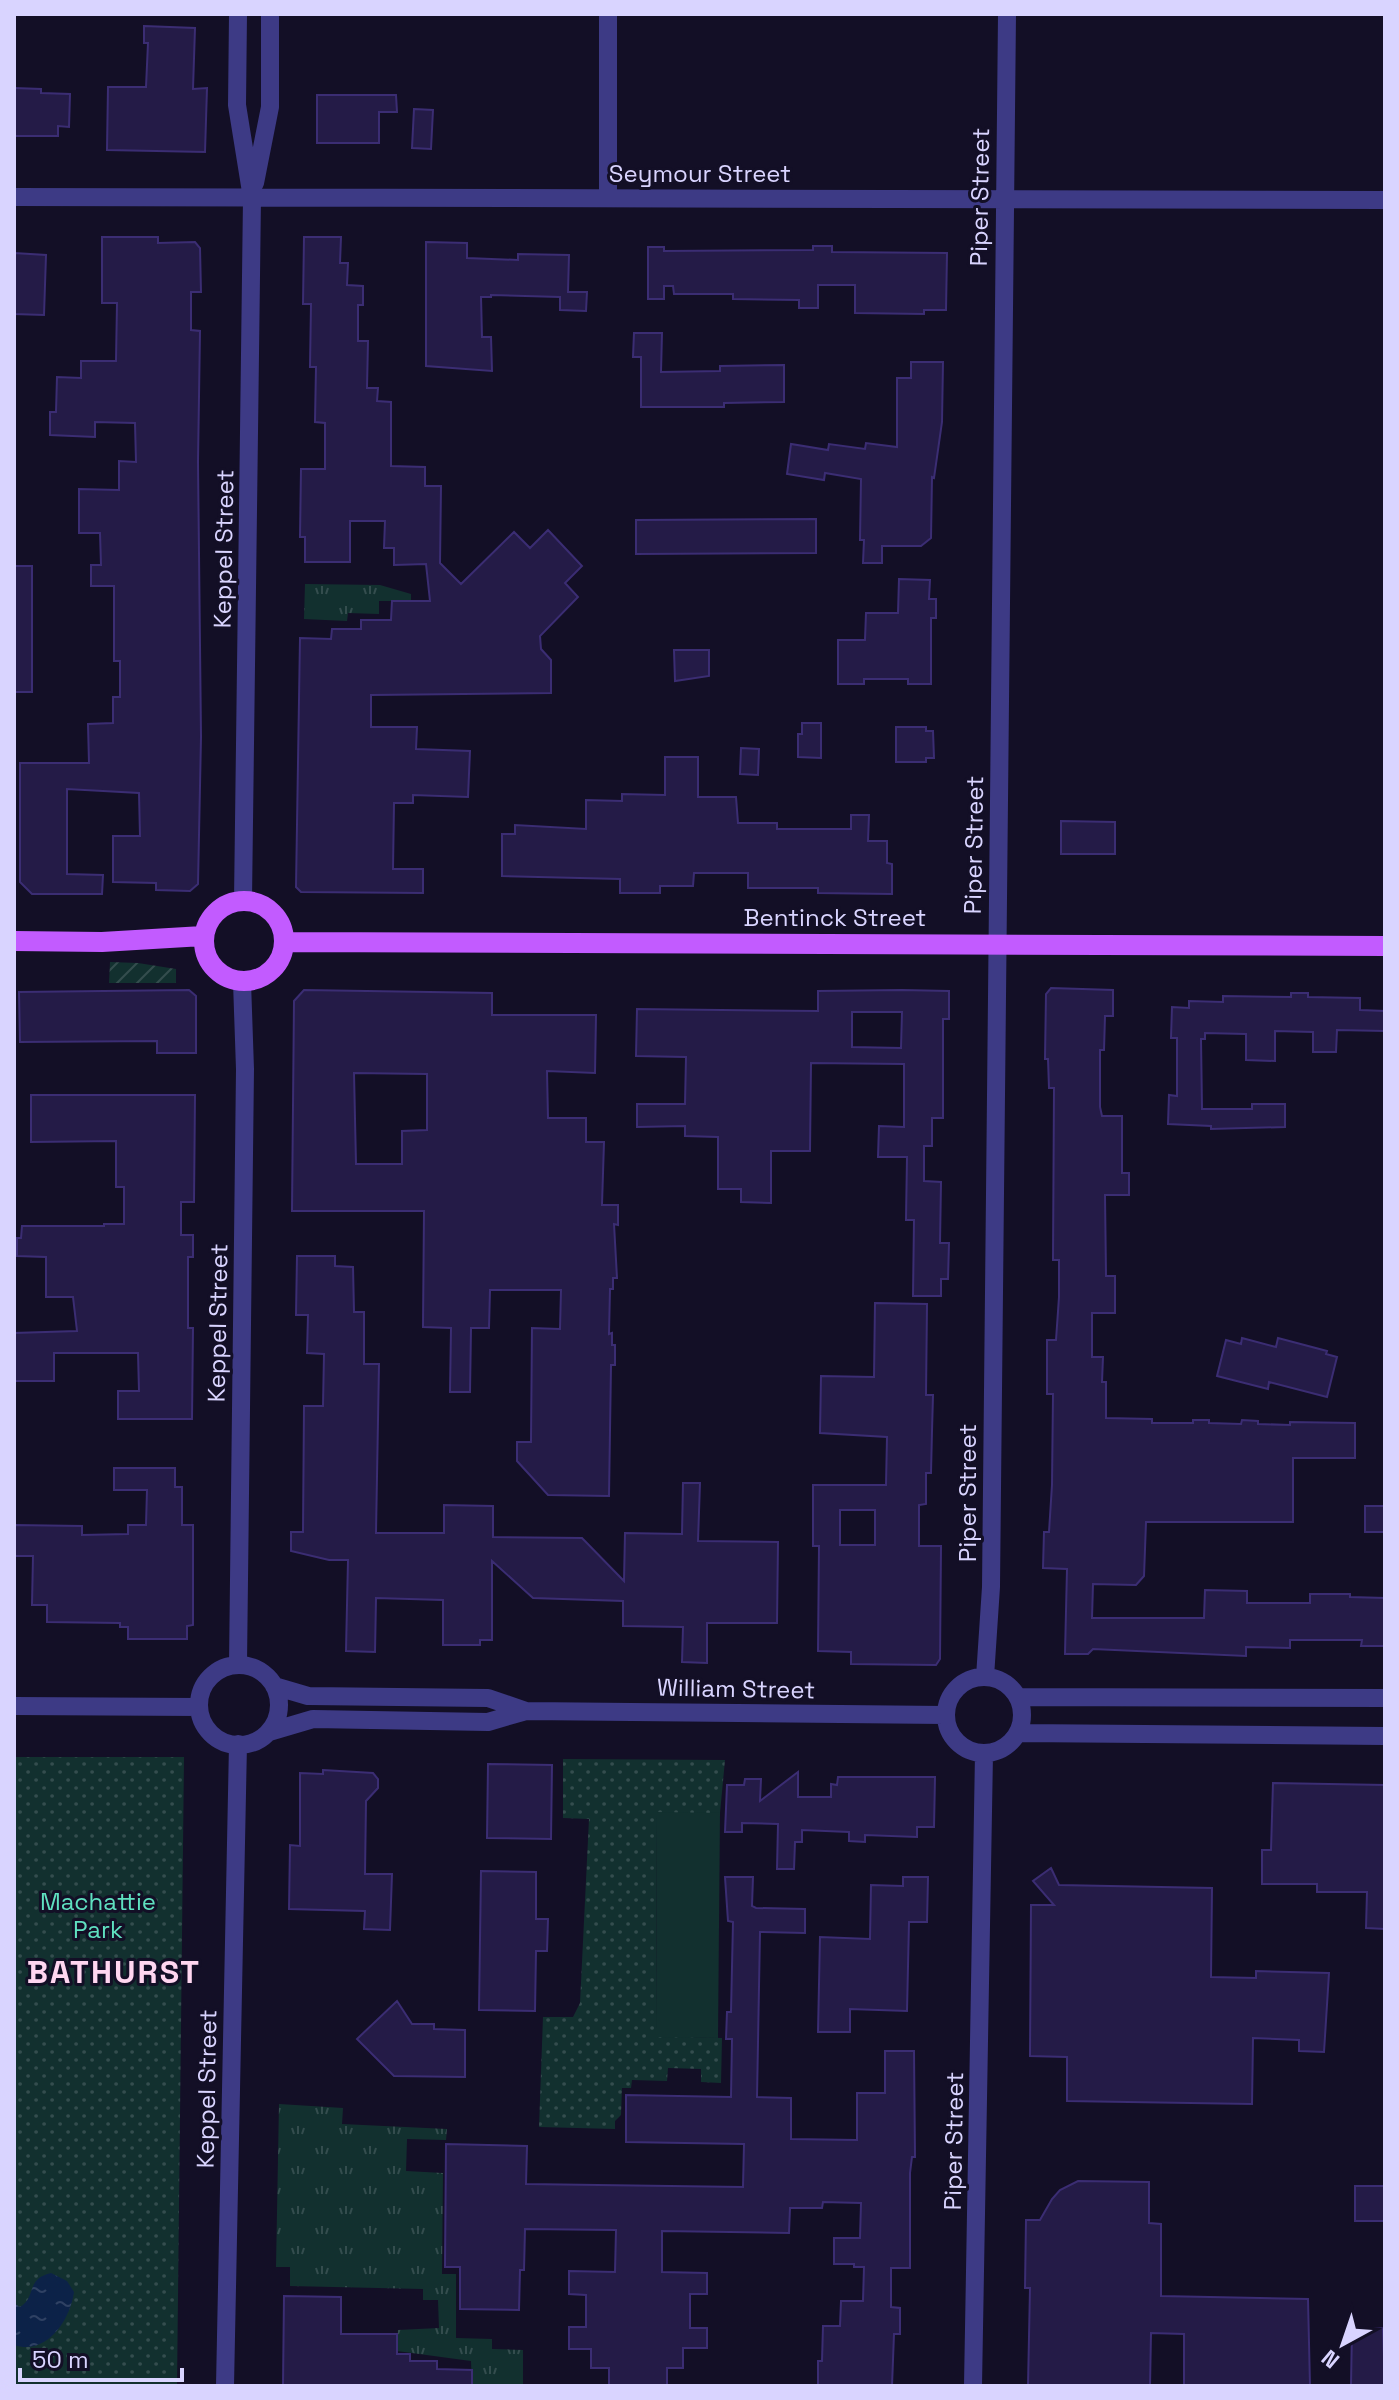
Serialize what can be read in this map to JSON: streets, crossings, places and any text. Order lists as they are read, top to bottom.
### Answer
{
  "streets": {
    "main road": ["Bentinck Street"],
    "street": [
      "Seymour Street",
      "Piper Street",
      "Keppel Street",
      "William Street"
    ]
  },
  "crossings": [
    ["Seymour Street", "Piper Street"],
    ["Seymour Street", "Keppel Street"],
    ["Piper Street", "Bentinck Street"],
    ["Piper Street", "William Street"],
    ["Keppel Street", "Bentinck Street"],
    ["Keppel Street", "William Street"]
  ],
  "districts": ["BATHURST"],
  "parks": ["Machattie Park"],
  "scale_bar": "50 m",
  "north": "bottom left"
}
